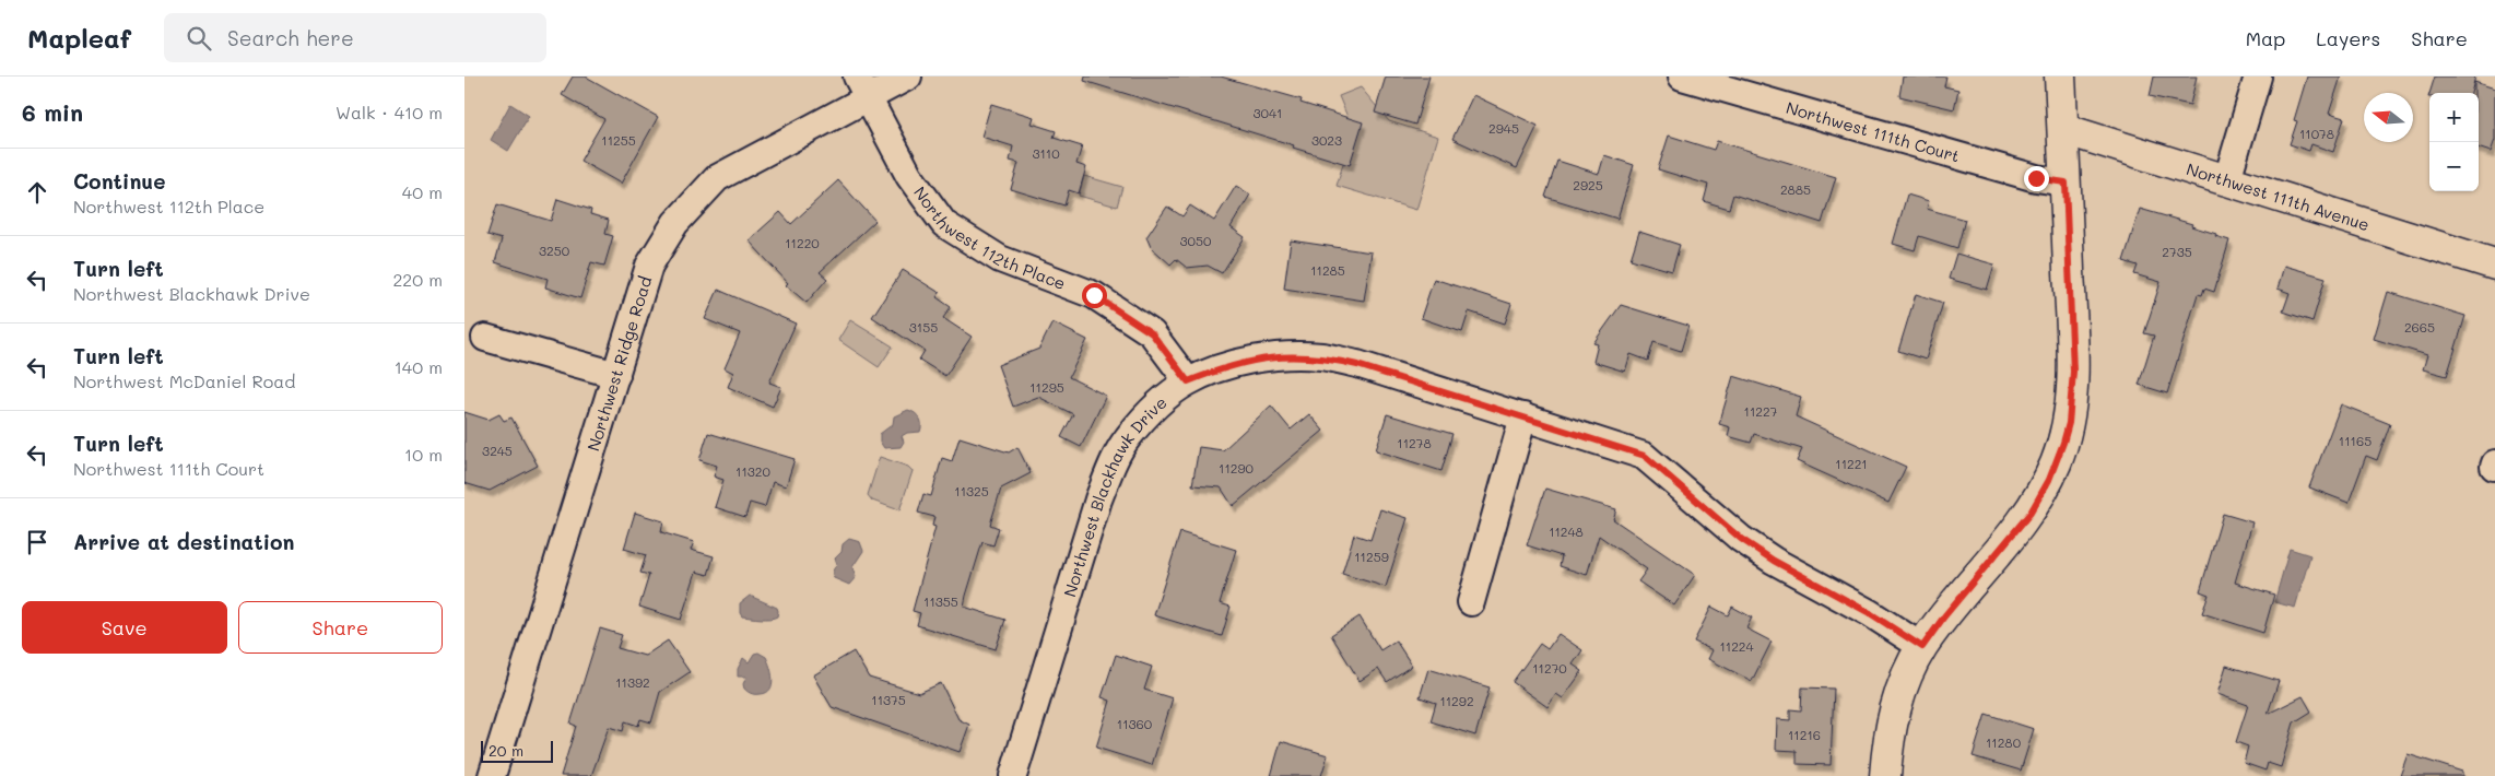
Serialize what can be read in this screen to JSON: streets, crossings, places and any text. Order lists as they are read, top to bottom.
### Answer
{
  "streets": {
    "street": [
      "Northwest 111th Court",
      "Northwest 111th Avenue",
      "Northwest 112th Place",
      "Northwest Ridge Road",
      "Northwest Blackhawk Drive"
    ]
  },
  "crossings": [
    ["Northwest 112th Place", "Northwest Ridge Road"],
    ["Northwest 112th Place", "Northwest Blackhawk Drive"]
  ],
  "house_numbers": [
    "3041",
    "2945",
    "11078",
    "11255",
    "3023",
    "3110",
    "2925",
    "2885",
    "3050",
    "11220",
    "3250",
    "2735",
    "11285",
    "3155",
    "2665",
    "11295",
    "11227",
    "11165",
    "11278",
    "3245",
    "11221",
    "11290",
    "11320",
    "11325",
    "11248",
    "11259",
    "11355",
    "11224",
    "11270",
    "11392",
    "11375",
    "11292",
    "11360",
    "11216",
    "11280"
  ],
  "scale_bar": "20 m",
  "north": "left",
  "page": {
    "header": "Mapleaf",
    "search": "Search here",
    "nav": ["Map", "Layers", "Share"],
    "heading": ["6 min", "Walk · 410 m"],
    "map_buttons": ["+", "−"],
    "list": [
      ["Continue", "Northwest 112th Place", "40 m"],
      ["Turn left", "Northwest Blackhawk Drive", "220 m"],
      ["Turn left", "Northwest McDaniel Road", "140 m"],
      ["Turn left", "Northwest 111th Court", "10 m"],
      "Arrive at destination"
    ],
    "buttons": ["Save", "Share"],
    "scale": "20 m"
  }
}
